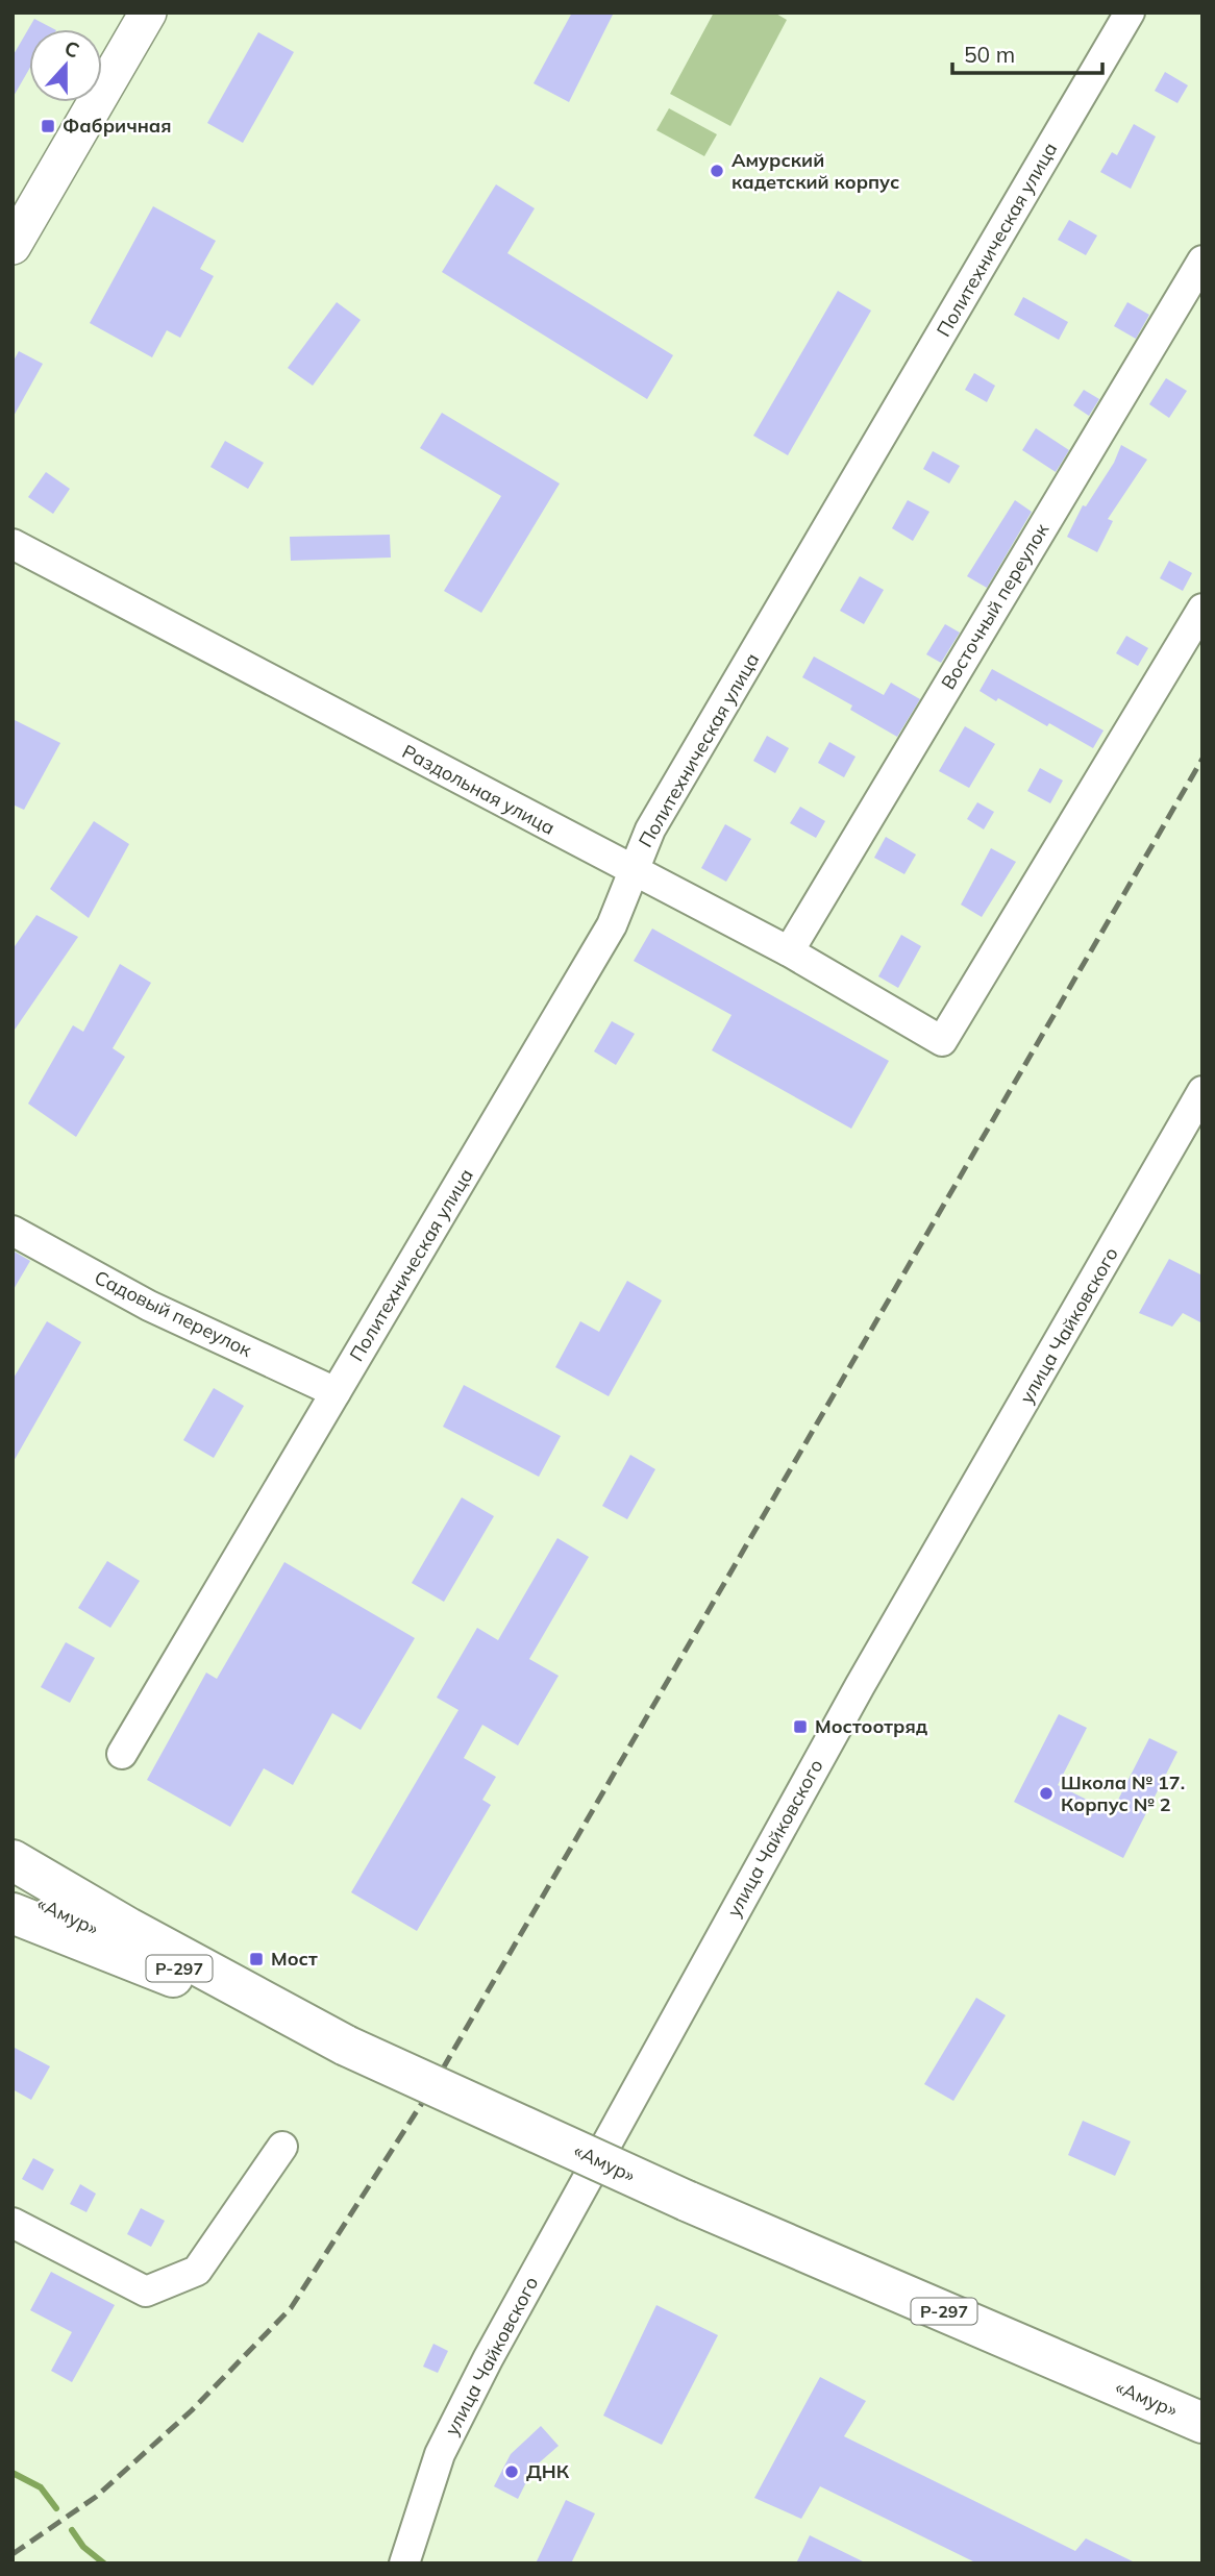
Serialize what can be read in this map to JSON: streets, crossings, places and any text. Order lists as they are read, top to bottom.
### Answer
{
  "streets": {
    "highway": ["«Амур»", "Р-297"],
    "street": [
      "Политехническая улица",
      "Восточный переулок",
      "Раздольная улица",
      "Садовый переулок",
      "улица Чайковского"
    ]
  },
  "crossings": [
    ["Политехническая улица", "Раздольная улица"],
    ["Политехническая улица", "Садовый переулок"],
    ["Восточный переулок", "Раздольная улица"]
  ],
  "places": {
    "transit": ["Фабричная", "Мостоотряд", "Мост"],
    "other": ["Амурский кадетский корпус", "Школа № 17. Корпус № 2", "ДНК"]
  },
  "scale_bar": "50 m",
  "north": "top"
}
